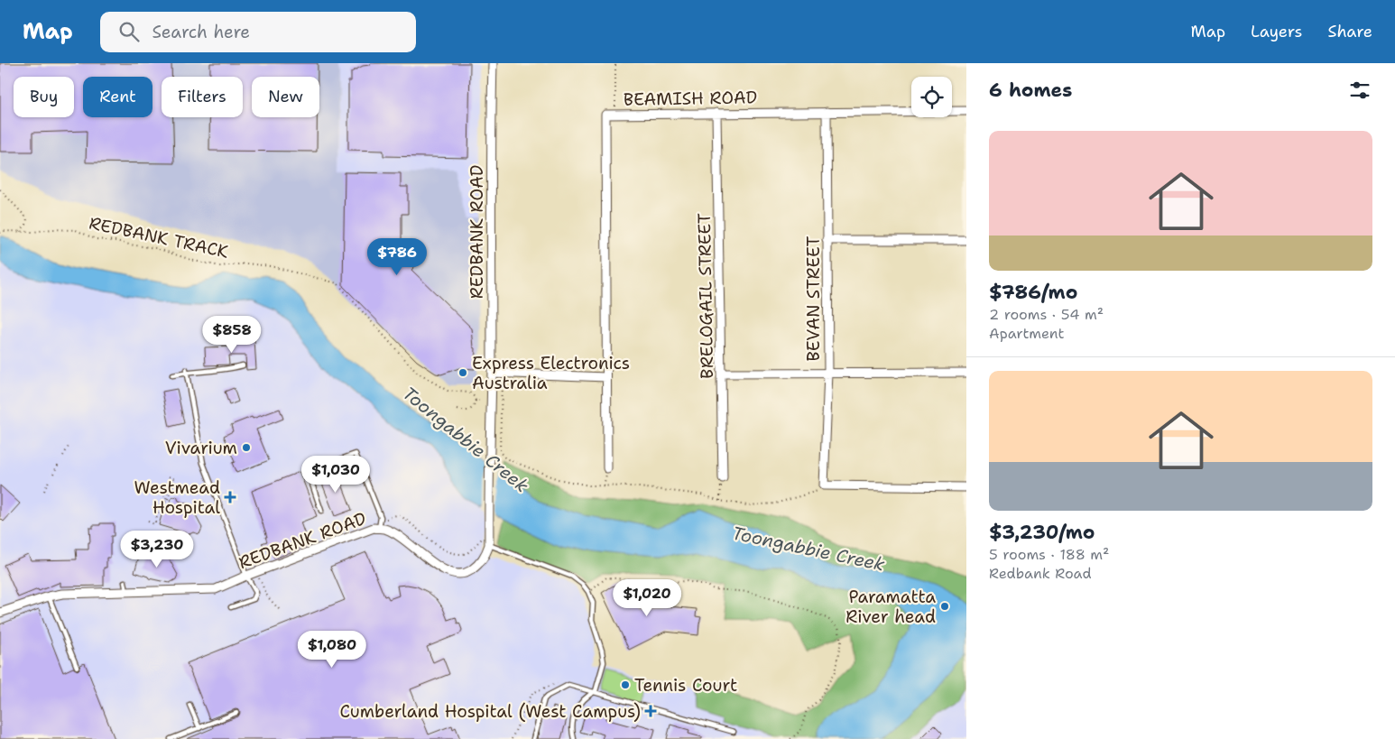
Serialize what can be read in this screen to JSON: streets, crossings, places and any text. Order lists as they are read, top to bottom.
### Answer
{
  "streets": {
    "street": [
      "BEAMISH ROAD",
      "REDBANK ROAD",
      "BRELOGAIL STREET",
      "BEVAN STREET"
    ],
    "path": ["REDBANK TRACK"]
  },
  "crossings": [
    ["BEAMISH ROAD", "BRELOGAIL STREET"],
    ["BEAMISH ROAD", "BEVAN STREET"]
  ],
  "water": ["Toongabbie Creek"],
  "places": {
    "other": [
      "Express Electronics Australia",
      "Vivarium",
      "Paramatta River head",
      "Tennis Court"
    ],
    "health": ["Westmead Hospital", "Cumberland Hospital (West Campus)"]
  },
  "page": {
    "header": "Map",
    "search": "Search here",
    "nav": ["Map", "Layers", "Share"],
    "heading": "6 homes",
    "chip": [
      "Buy",
      "Rent",
      "Filters",
      "New"
    ],
    "list": [
      {
        "name": "$786/mo",
        "note": "2 rooms · 54 m² · Apartment"
      },
      {
        "name": "$3,230/mo",
        "note": "5 rooms · 188 m² · Redbank Road"
      }
    ],
    "price": [
      "$786",
      "$858",
      "$1,030",
      "$3,230",
      "$1,020",
      "$1,080"
    ]
  }
}
